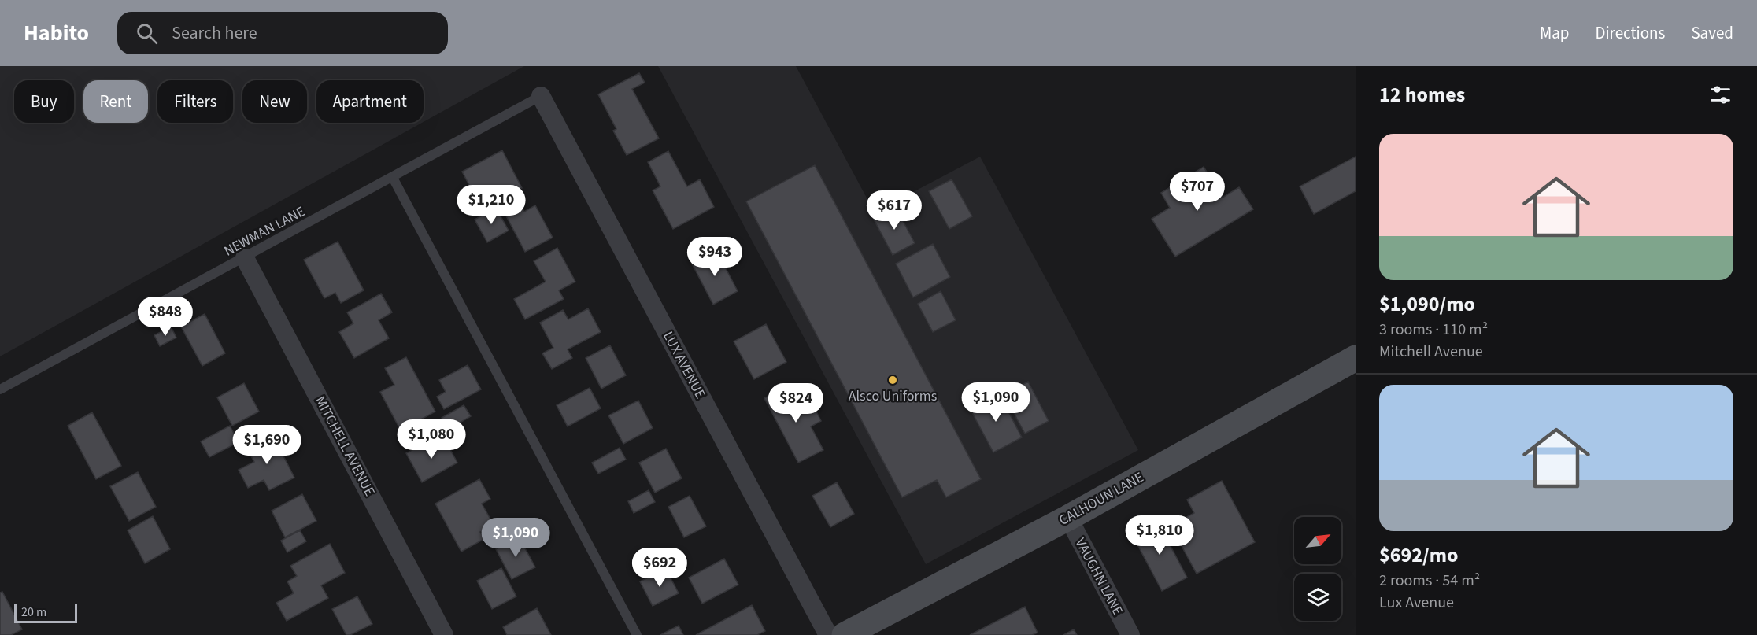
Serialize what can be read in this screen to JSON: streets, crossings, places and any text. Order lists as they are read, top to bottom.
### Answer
{
  "streets": {
    "street": [
      "LUX AVENUE",
      "MITCHELL AVENUE",
      "CALHOUN LANE",
      "VAUGHN LANE"
    ],
    "lane": ["NEWMAN LANE"]
  },
  "crossings": [
    ["NEWMAN LANE", "LUX AVENUE"],
    ["NEWMAN LANE", "MITCHELL AVENUE"],
    ["CALHOUN LANE", "VAUGHN LANE"]
  ],
  "places": ["Alsco Uniforms"],
  "scale_bar": "20 m",
  "north": "top right",
  "page": {
    "header": "Habito",
    "search": "Search here",
    "nav": ["Map", "Directions", "Saved"],
    "heading": "12 homes",
    "chip": [
      "Buy",
      "Rent",
      "Filters",
      "New",
      "Apartment"
    ],
    "list": [
      {
        "name": "$1,090/mo",
        "note": "3 rooms · 110 m² · Mitchell Avenue"
      },
      {
        "name": "$692/mo",
        "note": "2 rooms · 54 m² · Lux Avenue"
      }
    ],
    "price": [
      "$707",
      "$1,210",
      "$617",
      "$943",
      "$848",
      "$1,090",
      "$824",
      "$1,080",
      "$1,690",
      "$1,810",
      "$1,090",
      "$692"
    ],
    "scale": "20 m"
  }
}
